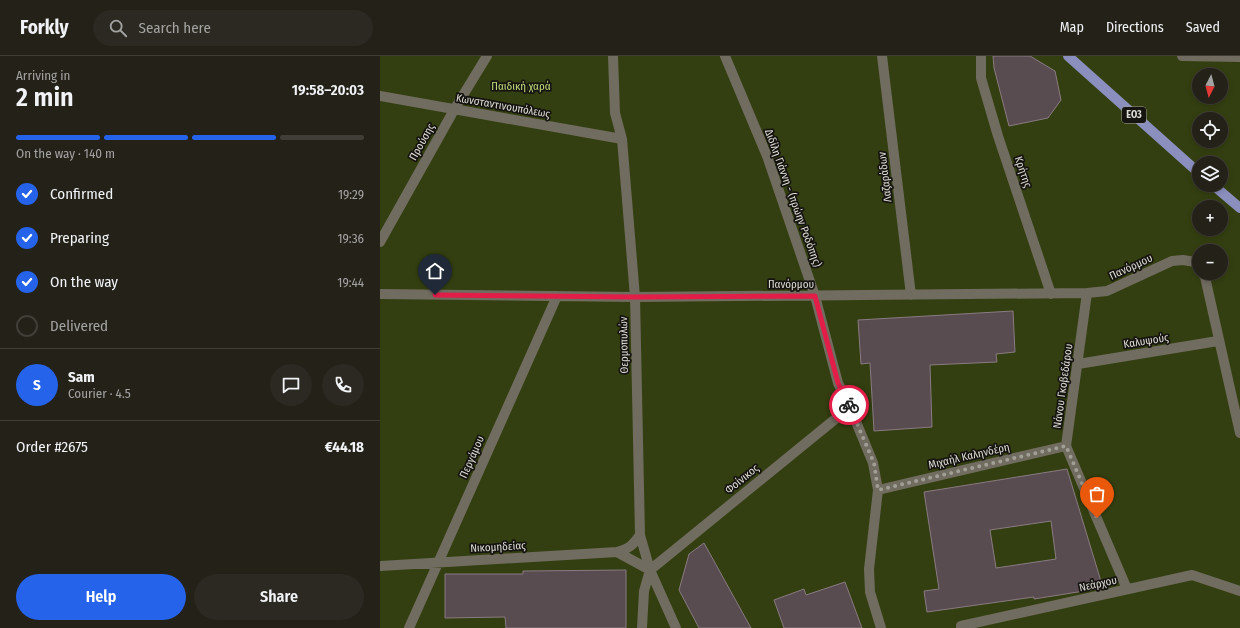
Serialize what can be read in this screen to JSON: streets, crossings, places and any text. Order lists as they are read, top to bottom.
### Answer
{
  "streets": {
    "main road": ["ΕΟ3"],
    "street": [
      "Κωνσταντινουπόλεως",
      "Προύσης",
      "Κρήτης",
      "Λαζαράδων",
      "Διδίλη Γιάννη - (πρώην Ροδόπης)",
      "Πανόρμου",
      "Καλυψούς",
      "Θερμοπυλών",
      "Νάνου Γκοβεδάρου",
      "Μιχαήλ Καληνδέρη",
      "Περγάμου",
      "Φοίνικος",
      "Νικομηδείας",
      "Νεάρχου"
    ]
  },
  "crossings": [
    ["Κωνσταντινουπόλεως", "Προύσης"],
    ["Κωνσταντινουπόλεως", "Θερμοπυλών"],
    ["Κρήτης", "Πανόρμου"],
    ["Λαζαράδων", "Πανόρμου"],
    ["Διδίλη Γιάννη - (πρώην Ροδόπης)", "Πανόρμου"],
    ["Διδίλη Γιάννη - (πρώην Ροδόπης)", "Μιχαήλ Καληνδέρη"],
    ["Διδίλη Γιάννη - (πρώην Ροδόπης)", "Φοίνικος"],
    ["Πανόρμου", "Θερμοπυλών"],
    ["Πανόρμου", "Νάνου Γκοβεδάρου"],
    ["Πανόρμου", "Περγάμου"],
    ["Καλυψούς", "Νάνου Γκοβεδάρου"],
    ["Θερμοπυλών", "Φοίνικος"],
    ["Θερμοπυλών", "Νικομηδείας"],
    ["Νάνου Γκοβεδάρου", "Μιχαήλ Καληνδέρη"],
    ["Περγάμου", "Νικομηδείας"]
  ],
  "parks": ["Παιδική χαρά"],
  "north": "bottom",
  "page": {
    "header": "Forkly",
    "search": "Search here",
    "nav": ["Map", "Directions", "Saved"],
    "heading": ["2 min", "Arriving in", "19:58–20:03"],
    "panel": [
      "Sam",
      "Courier · 4.5",
      "Order #2675",
      "€44.18"
    ],
    "map_buttons": ["+", "−"],
    "bar": "On the way · 140 m",
    "list": [
      ["Confirmed", "19:29"],
      ["Preparing", "19:36"],
      ["On the way", "19:44"],
      "Delivered"
    ],
    "round": "S",
    "buttons": ["Help", "Share"]
  }
}
